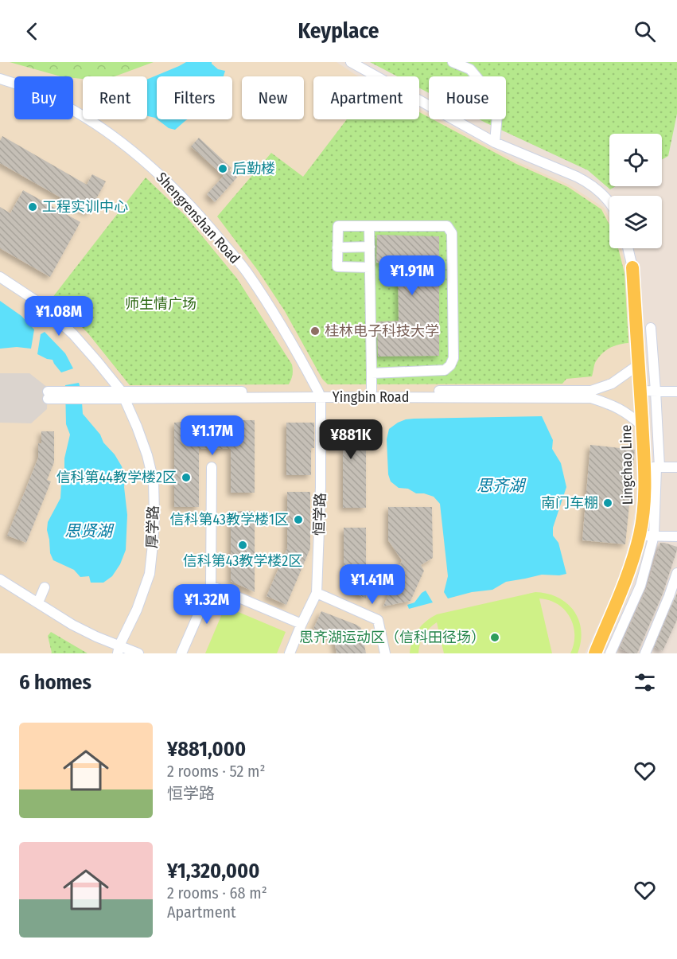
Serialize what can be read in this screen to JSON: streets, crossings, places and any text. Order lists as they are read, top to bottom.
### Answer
{
  "streets": {
    "main road": ["Lingchao Line"],
    "street": [
      "Shengrenshan Road",
      "Yingbin Road",
      "恒学路",
      "厚学路"
    ]
  },
  "crossings": [
    ["Shengrenshan Road", "Yingbin Road"],
    ["Shengrenshan Road", "恒学路"],
    ["Yingbin Road", "Lingchao Line"],
    ["Yingbin Road", "恒学路"],
    ["Yingbin Road", "厚学路"]
  ],
  "water": ["思齐湖", "思贤湖"],
  "parks": ["师生情广场"],
  "places": [
    "后勤楼",
    "工程实训中心",
    "桂林电子科技大学",
    "信科第44教学楼2区",
    "南门车棚",
    "信科第43教学楼1区",
    "信科第43教学楼2区",
    "思齐湖运动区（信科田径场）"
  ],
  "page": {
    "header": "Keyplace",
    "chip": [
      "Buy",
      "Rent",
      "Filters",
      "New",
      "Apartment",
      "House"
    ],
    "price": [
      "¥1.91M",
      "¥1.08M",
      "¥1.17M",
      "¥881K",
      "¥1.41M",
      "¥1.32M"
    ],
    "heading": "6 homes",
    "list": [
      {
        "name": "¥881,000",
        "note": "2 rooms · 52 m² · 恒学路"
      },
      {
        "name": "¥1,320,000",
        "note": "2 rooms · 68 m² · Apartment"
      }
    ]
  }
}
